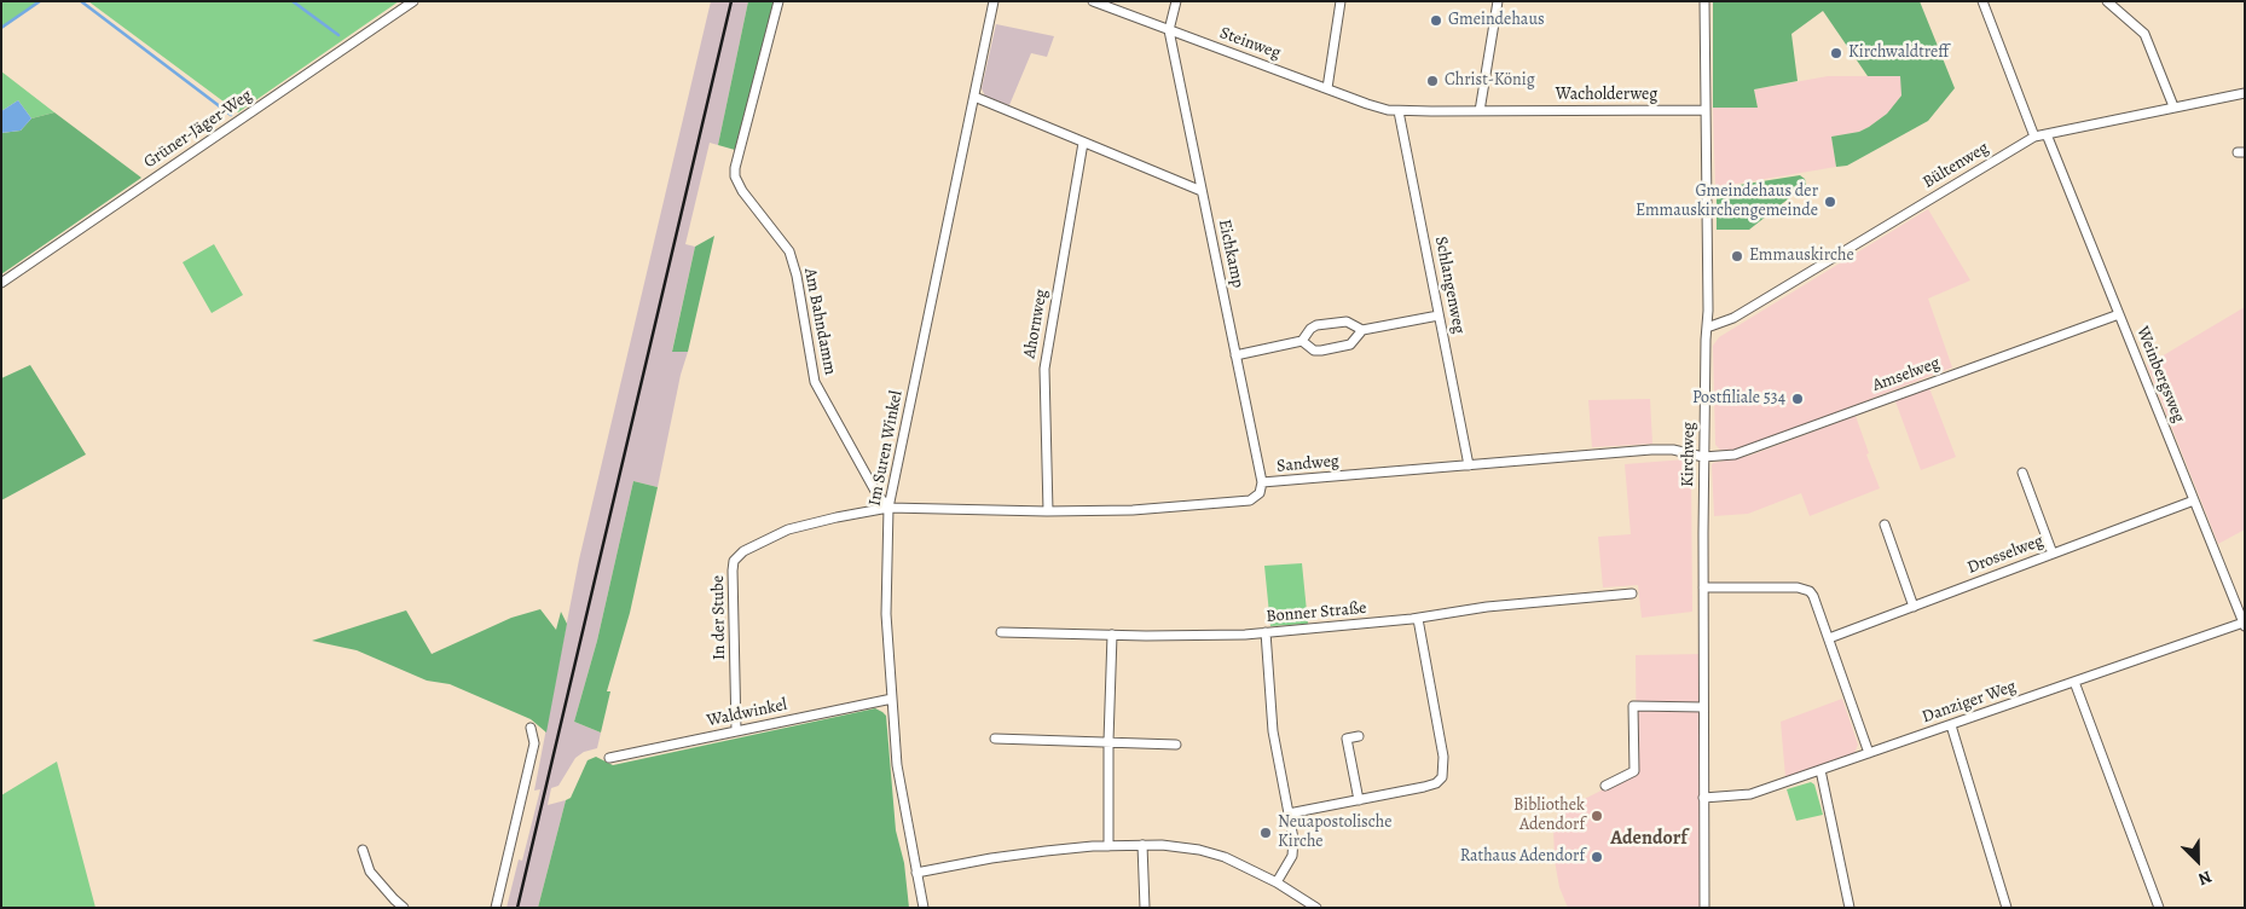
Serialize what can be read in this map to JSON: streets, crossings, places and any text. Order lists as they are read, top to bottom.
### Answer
{
  "streets": {
    "street": [
      "Steinweg",
      "Wacholderweg",
      "Grüner-Jäger-Weg",
      "Bültenweg",
      "Eichkamp",
      "Schlangenweg",
      "Am Bahndamm",
      "Ahornweg",
      "Amselweg",
      "Weinbergsweg",
      "Im Suren Winkel",
      "Kirchweg",
      "Sandweg",
      "Drosselweg",
      "Bonner Straße",
      "In der Stube",
      "Danziger Weg",
      "Waldwinkel"
    ]
  },
  "crossings": [
    ["Steinweg", "Wacholderweg"],
    ["Steinweg", "Eichkamp"],
    ["Steinweg", "Schlangenweg"],
    ["Wacholderweg", "Schlangenweg"],
    ["Wacholderweg", "Kirchweg"],
    ["Bültenweg", "Weinbergsweg"],
    ["Bültenweg", "Kirchweg"],
    ["Eichkamp", "Sandweg"],
    ["Schlangenweg", "Sandweg"],
    ["Am Bahndamm", "Im Suren Winkel"],
    ["Am Bahndamm", "Sandweg"],
    ["Am Bahndamm", "In der Stube"],
    ["Ahornweg", "Sandweg"],
    ["Amselweg", "Weinbergsweg"],
    ["Amselweg", "Kirchweg"],
    ["Amselweg", "Sandweg"],
    ["Weinbergsweg", "Drosselweg"],
    ["Weinbergsweg", "Danziger Weg"],
    ["Im Suren Winkel", "Sandweg"],
    ["Im Suren Winkel", "In der Stube"],
    ["Im Suren Winkel", "Waldwinkel"],
    ["Kirchweg", "Sandweg"],
    ["Kirchweg", "Danziger Weg"],
    ["Sandweg", "In der Stube"],
    ["In der Stube", "Waldwinkel"]
  ],
  "districts": ["Adendorf"],
  "places": [
    "Gmeindehaus",
    "Kirchwaldtreff",
    "Christ-König",
    "Gmeindehaus der Emmauskirchengemeinde",
    "Emmauskirche",
    "Postfiliale 534",
    "Bibliothek Adendorf",
    "Neuapostolische Kirche",
    "Rathaus Adendorf"
  ],
  "north": "bottom right"
}
